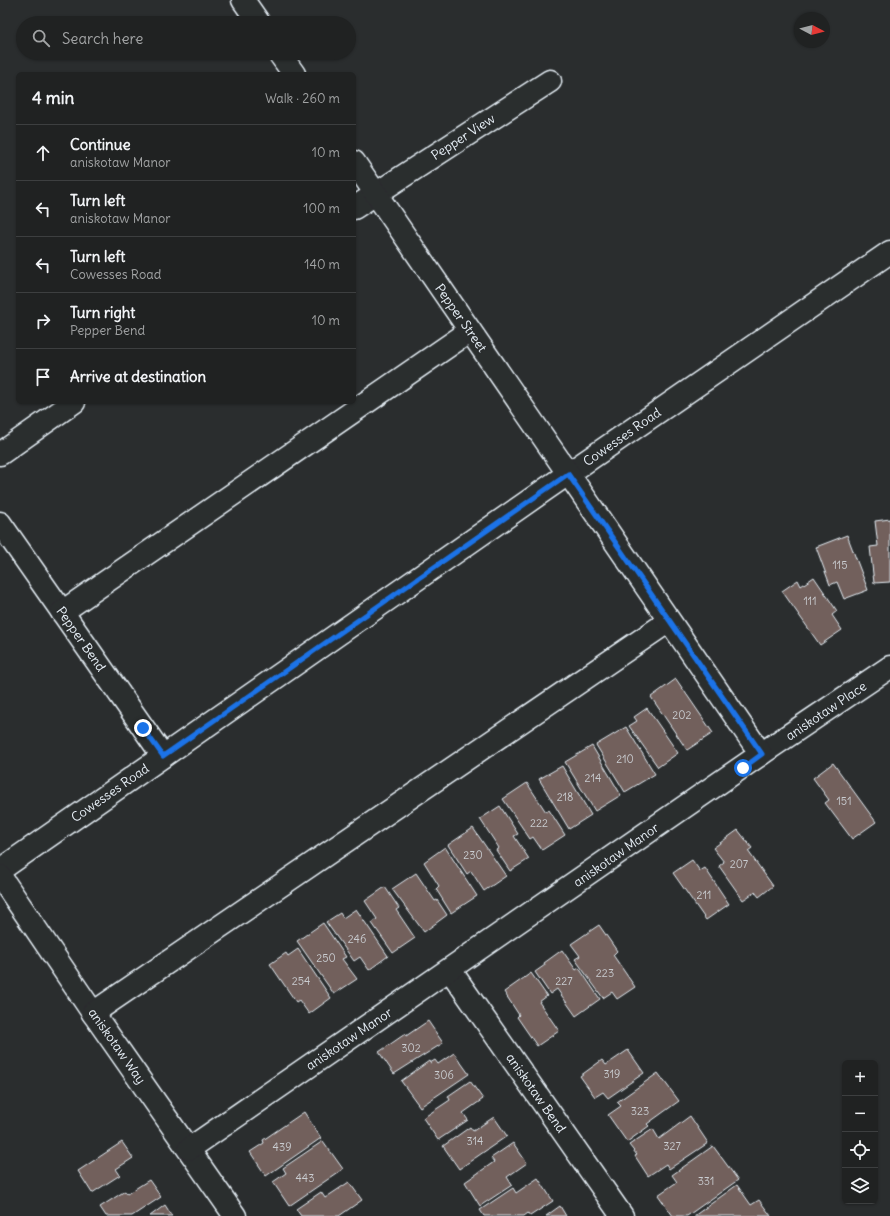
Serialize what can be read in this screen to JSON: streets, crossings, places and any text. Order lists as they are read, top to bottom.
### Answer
{
  "streets": {
    "street": [
      "Pepper View",
      "Pepper Street",
      "Cowesses Road",
      "Pepper Bend",
      "aniskotaw Place",
      "aniskotaw Manor",
      "aniskotaw Way",
      "aniskotaw Bend"
    ]
  },
  "crossings": [
    ["Pepper View", "Pepper Street"],
    ["Pepper Street", "Cowesses Road"],
    ["Cowesses Road", "Pepper Bend"],
    ["aniskotaw Place", "aniskotaw Manor"],
    ["aniskotaw Manor", "aniskotaw Way"],
    ["aniskotaw Manor", "aniskotaw Bend"]
  ],
  "house_numbers": [
    "115",
    "111",
    "202",
    "210",
    "214",
    "218",
    "151",
    "222",
    "230",
    "207",
    "211",
    "246",
    "250",
    "223",
    "254",
    "227",
    "302",
    "319",
    "306",
    "323",
    "314",
    "327",
    "439",
    "443",
    "331"
  ],
  "north": "right",
  "page": {
    "search": "Search here",
    "heading": ["4 min", "Walk · 260 m"],
    "list": [
      ["Continue", "aniskotaw Manor", "10 m"],
      ["Turn left", "aniskotaw Manor", "100 m"],
      ["Turn left", "Cowesses Road", "140 m"],
      ["Turn right", "Pepper Bend", "10 m"],
      "Arrive at destination"
    ],
    "map_buttons": ["+", "−"]
  }
}
